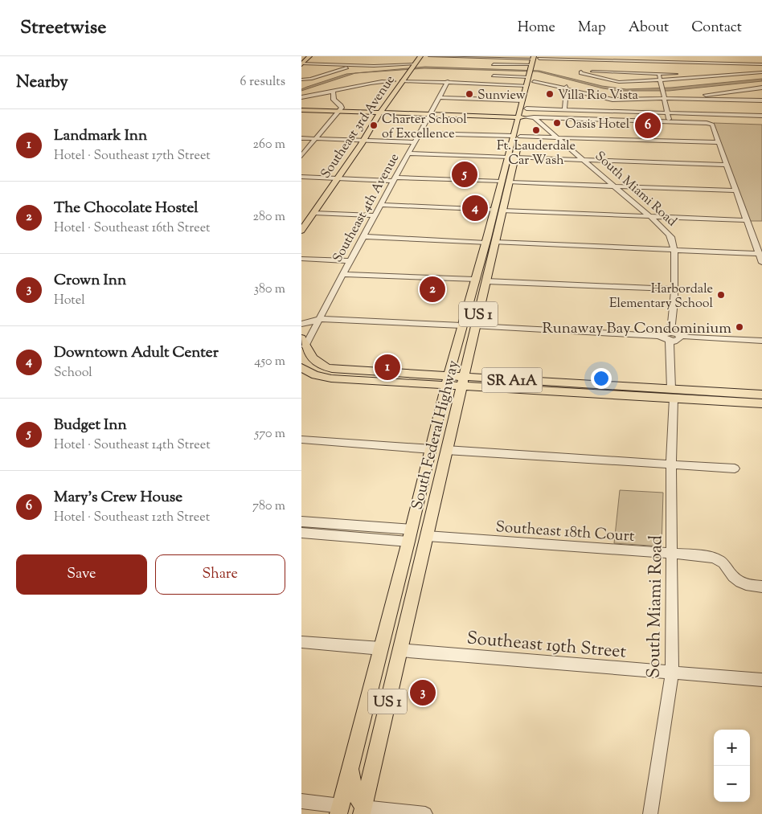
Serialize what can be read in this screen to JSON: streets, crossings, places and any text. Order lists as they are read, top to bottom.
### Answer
{
  "streets": {
    "main road": [
      "Southeast 3rd Avenue",
      "US 1",
      "SR A1A",
      "South Federal Highway"
    ],
    "street": [
      "South Miami Road",
      "Southeast 4th Avenue",
      "Southeast 18th Court",
      "Southeast 19th Street"
    ]
  },
  "crossings": [
    ["South Miami Road", "SR A1A"],
    ["South Miami Road", "Southeast 18th Court"],
    ["South Miami Road", "Southeast 19th Street"],
    ["SR A1A", "South Federal Highway"],
    ["South Federal Highway", "Southeast 18th Court"],
    ["South Federal Highway", "Southeast 19th Street"]
  ],
  "places": [
    "Sunview",
    "Villa Rio Vista",
    "Oasis Hotel",
    "Charter School of Excellence",
    "Ft. Lauderdale Car Wash",
    "Harbordale Elementary School",
    "Runaway Bay Condominium"
  ],
  "page": {
    "header": "Streetwise",
    "nav": [
      "Home",
      "Map",
      "About",
      "Contact"
    ],
    "heading": ["Nearby", "6 results"],
    "list": [
      {
        "mark": "1",
        "name": "Landmark Inn",
        "note": "Hotel · Southeast 17th Street",
        "value": "260 m"
      },
      {
        "mark": "2",
        "name": "The Chocolate Hostel",
        "note": "Hotel · Southeast 16th Street",
        "value": "280 m"
      },
      {
        "mark": "3",
        "name": "Crown Inn",
        "note": "Hotel",
        "value": "380 m"
      },
      {
        "mark": "4",
        "name": "Downtown Adult Center",
        "note": "School",
        "value": "450 m"
      },
      {
        "mark": "5",
        "name": "Budget Inn",
        "note": "Hotel · Southeast 14th Street",
        "value": "570 m"
      },
      {
        "mark": "6",
        "name": "Mary's Crew House",
        "note": "Hotel · Southeast 12th Street",
        "value": "780 m"
      }
    ],
    "pins": [
      "6",
      "5",
      "4",
      "2",
      "1",
      "3"
    ],
    "buttons": ["Save", "Share"],
    "map_buttons": ["+", "−"]
  }
}
